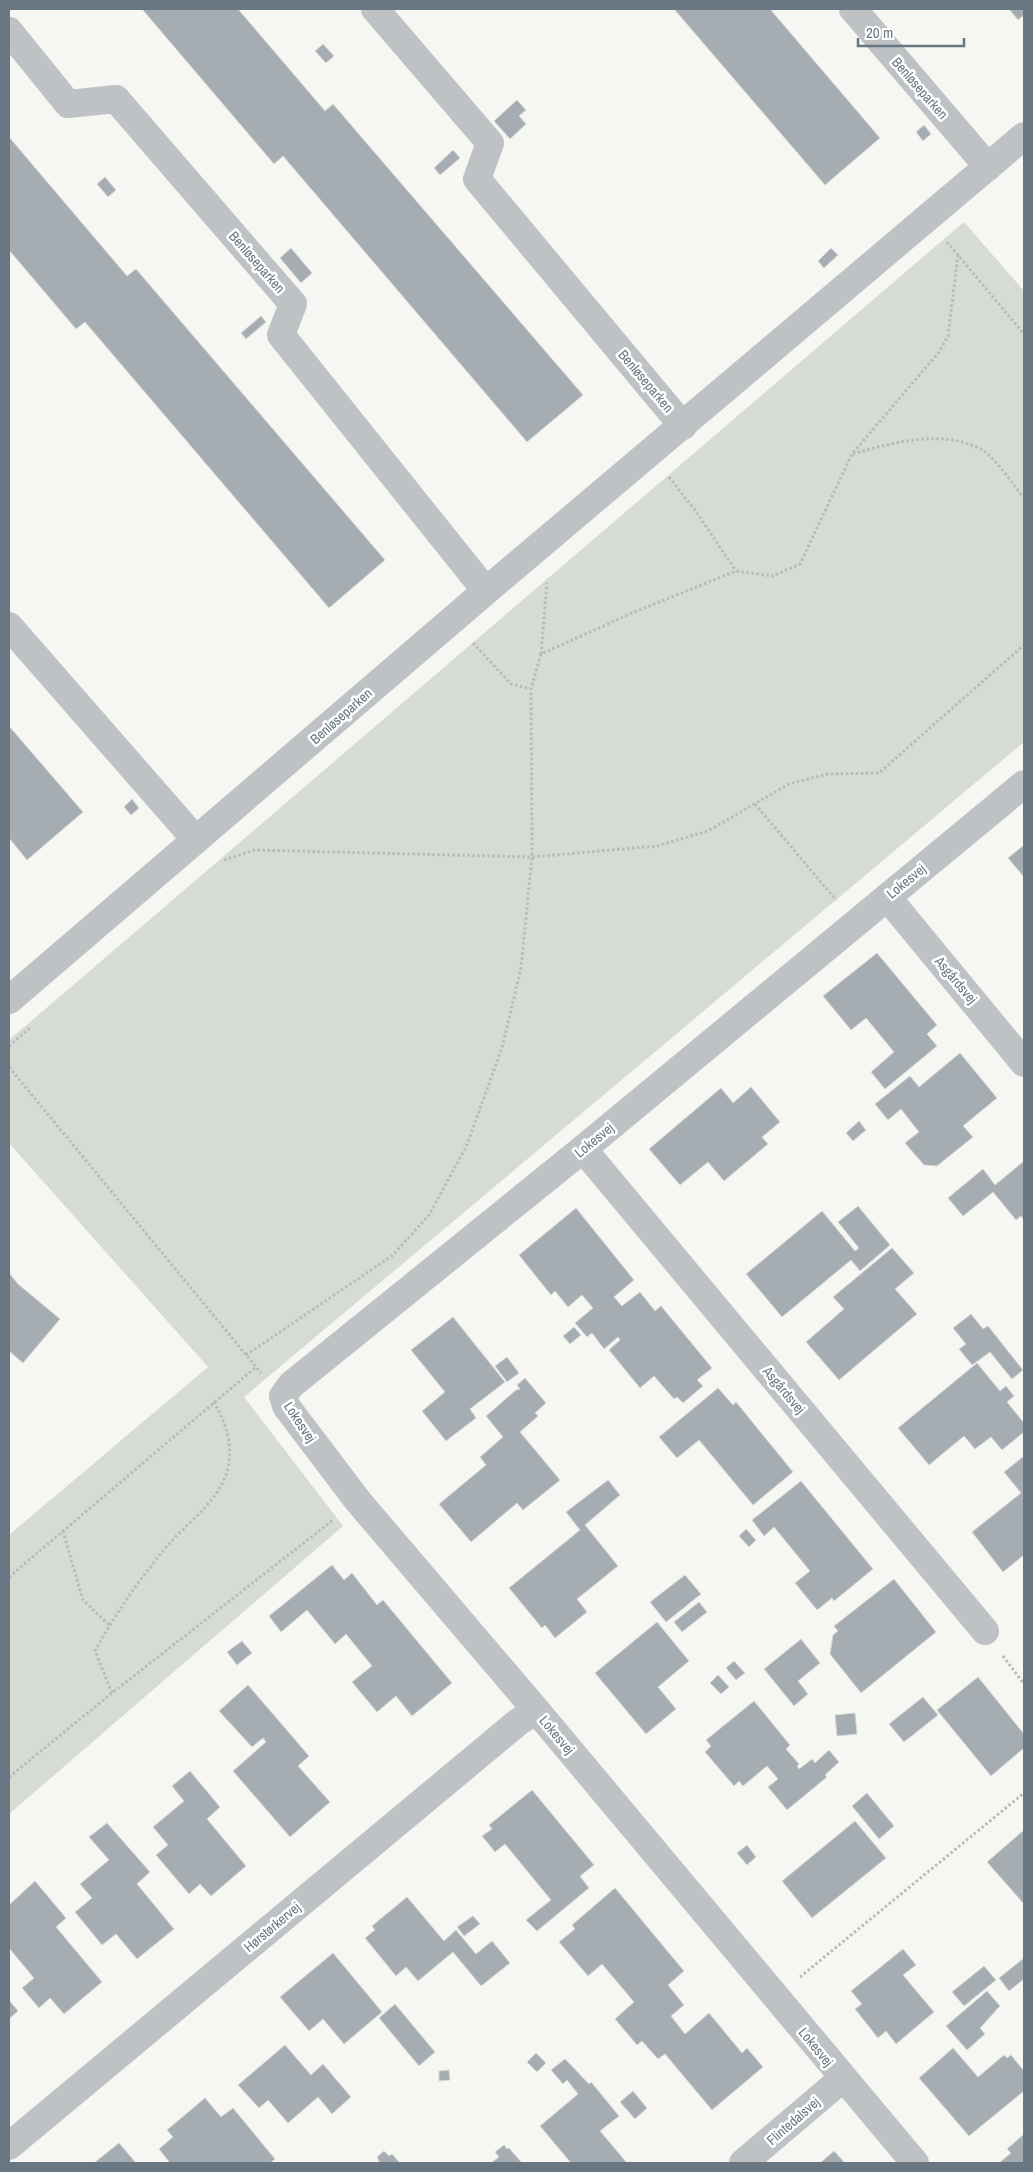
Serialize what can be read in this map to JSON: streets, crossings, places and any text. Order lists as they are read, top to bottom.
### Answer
{
  "streets": {
    "street": [
      "Benløseparken",
      "Lokesvej",
      "Asgårdsvej",
      "Hørstørkervej",
      "Flintedalsvej"
    ]
  },
  "crossings": [
    ["Lokesvej", "Asgårdsvej"],
    ["Lokesvej", "Hørstørkervej"],
    ["Lokesvej", "Flintedalsvej"]
  ],
  "scale_bar": "20 m"
}
